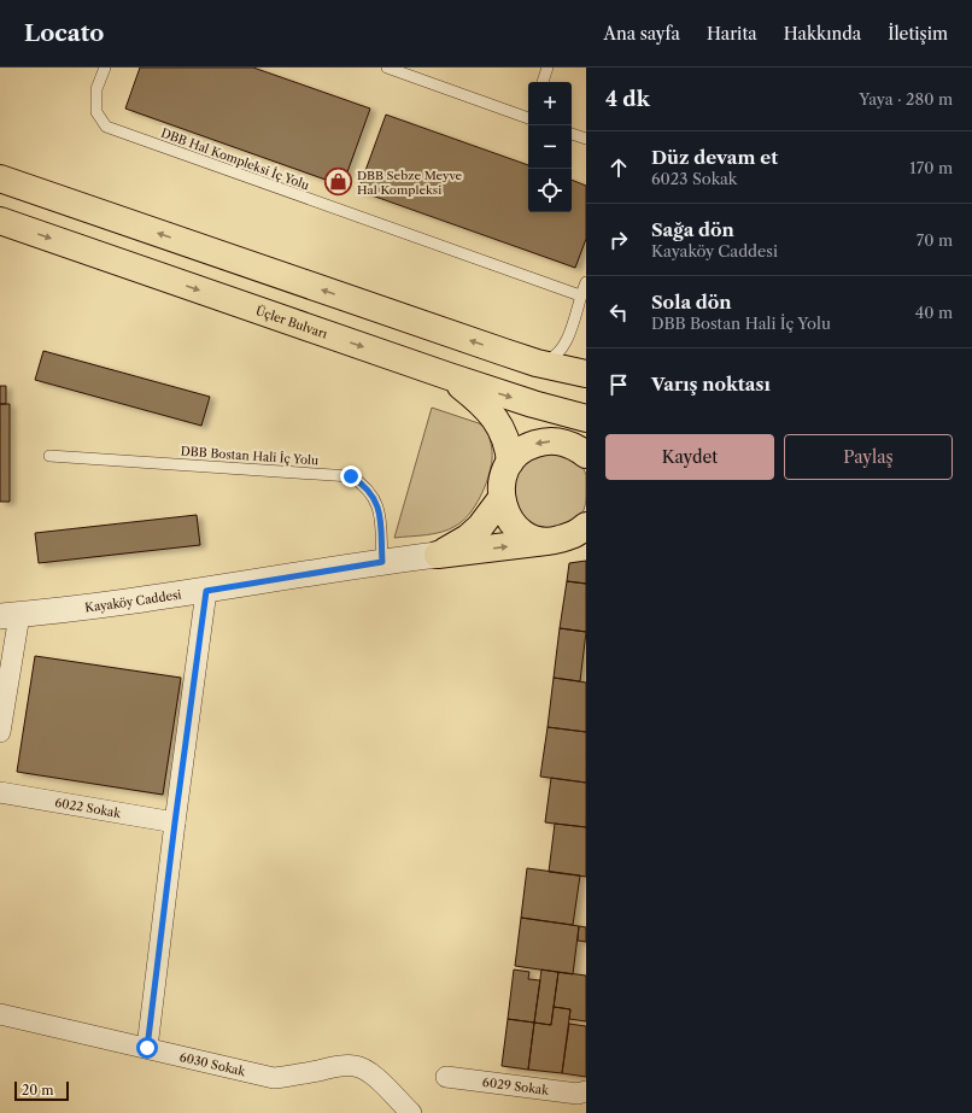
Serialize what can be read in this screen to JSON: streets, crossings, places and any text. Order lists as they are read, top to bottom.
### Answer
{
  "streets": {
    "main road": ["Üçler Bulvarı"],
    "street": [
      "Kayaköy Caddesi",
      "6022 Sokak",
      "6030 Sokak",
      "6029 Sokak"
    ],
    "lane": ["DBB Hal Kompleksi İç Yolu", "DBB Bostan Hali İç Yolu"]
  },
  "crossings": [
    ["DBB Bostan Hali İç Yolu", "Kayaköy Caddesi"]
  ],
  "places": {
    "shop": ["DBB Sebze Meyve Hal Kompleksi"]
  },
  "scale_bar": "20 m",
  "page": {
    "header": "Locato",
    "nav": [
      "Ana sayfa",
      "Harita",
      "Hakkında",
      "İletişim"
    ],
    "heading": ["4 dk", "Yaya · 280 m"],
    "map_buttons": ["+", "−"],
    "list": [
      ["Düz devam et", "6023 Sokak", "170 m"],
      ["Sağa dön", "Kayaköy Caddesi", "70 m"],
      ["Sola dön", "DBB Bostan Hali İç Yolu", "40 m"],
      "Varış noktası"
    ],
    "buttons": ["Kaydet", "Paylaş"],
    "scale": "20 m"
  }
}
